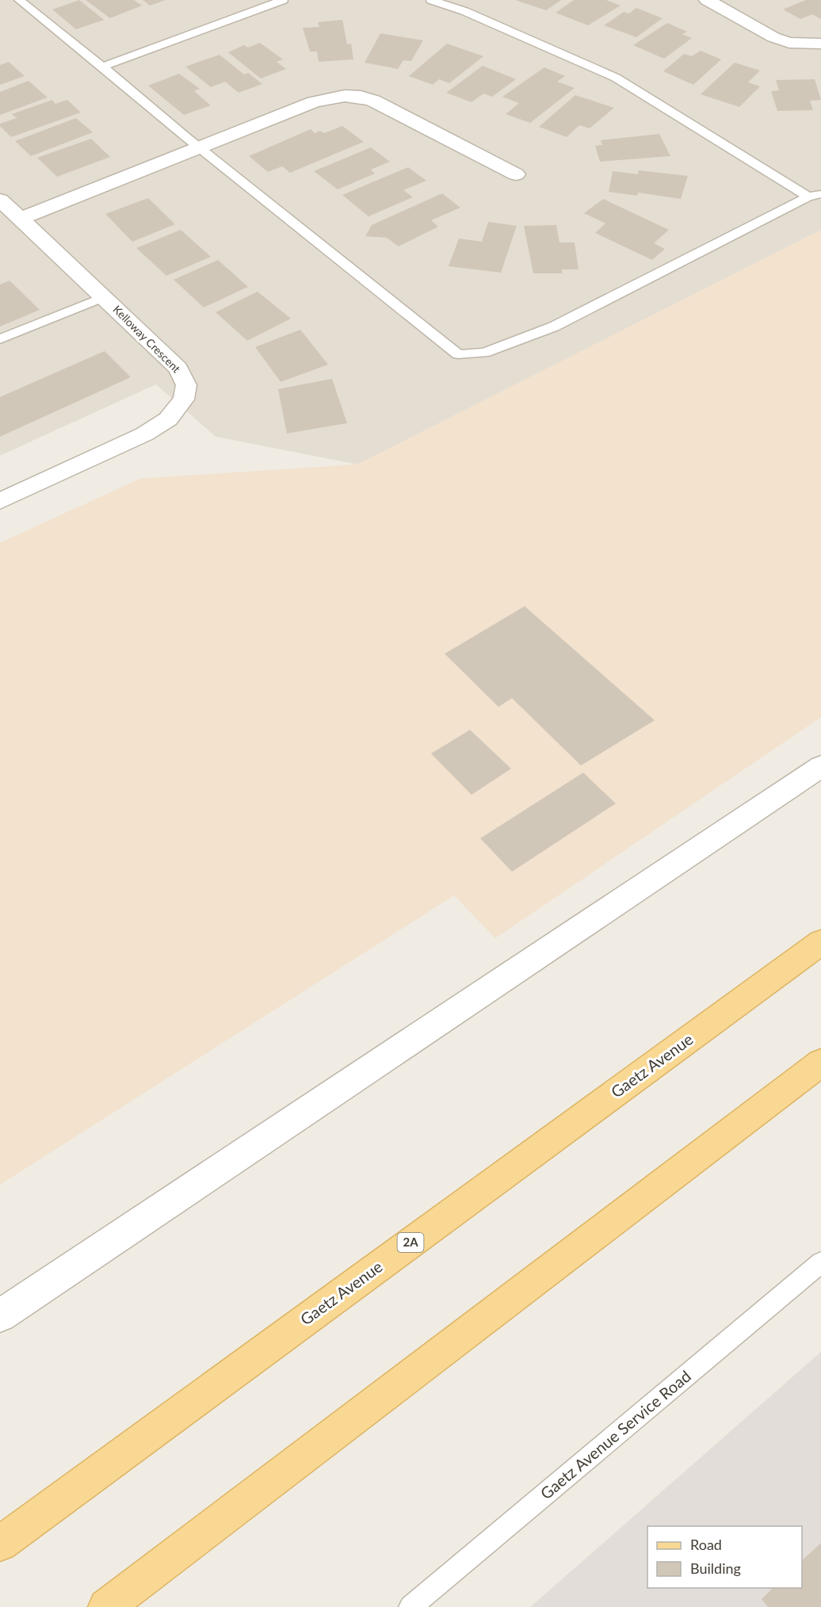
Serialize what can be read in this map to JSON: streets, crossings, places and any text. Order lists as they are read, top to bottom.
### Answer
{
  "streets": {
    "main road": ["Gaetz Avenue", "2A"],
    "street": ["Kelloway Crescent"],
    "lane": ["Gaetz Avenue Service Road"]
  },
  "legend": ["Road", "Building"]
}
